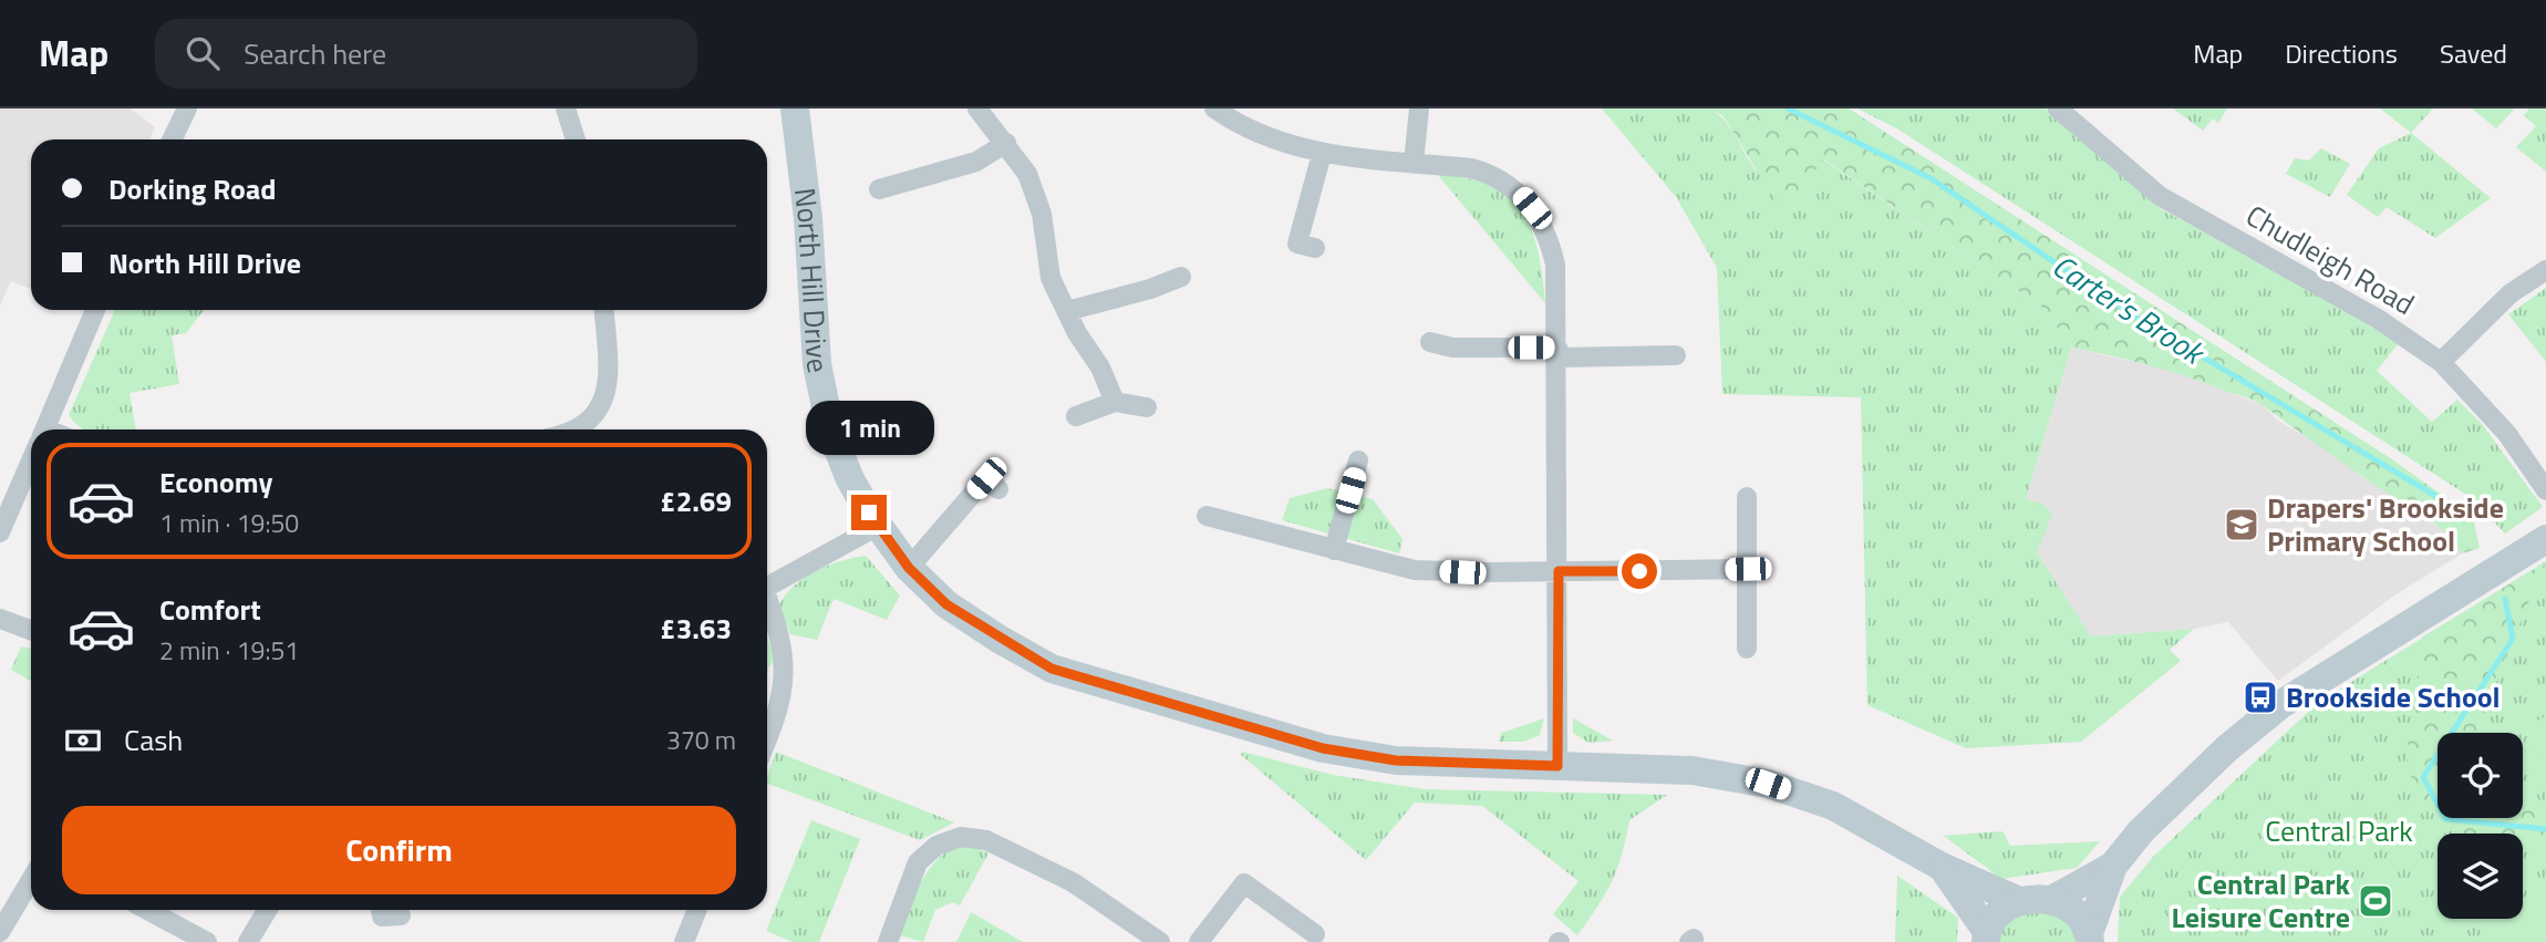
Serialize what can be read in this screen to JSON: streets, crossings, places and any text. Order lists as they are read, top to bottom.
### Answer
{
  "streets": {
    "street": ["Chudleigh Road", "North Hill Drive"]
  },
  "water": ["Carter's Brook"],
  "parks": ["Central Park"],
  "places": {
    "school or university": ["Drapers' Brookside Primary School"],
    "bus stop": ["Brookside School"],
    "sports": ["Central Park Leisure Centre"]
  },
  "page": {
    "header": "Map",
    "search": "Search here",
    "nav": ["Map", "Directions", "Saved"],
    "banner": ["Dorking Road", "North Hill Drive"],
    "bubble": "1 min",
    "list": [
      {
        "name": "Economy",
        "note": "1 min · 19:50",
        "value": "£2.69"
      },
      {
        "name": "Comfort",
        "note": "2 min · 19:51",
        "value": "£3.63"
      }
    ],
    "pay": ["Cash", "370 m"],
    "buttons": "Confirm"
  }
}
